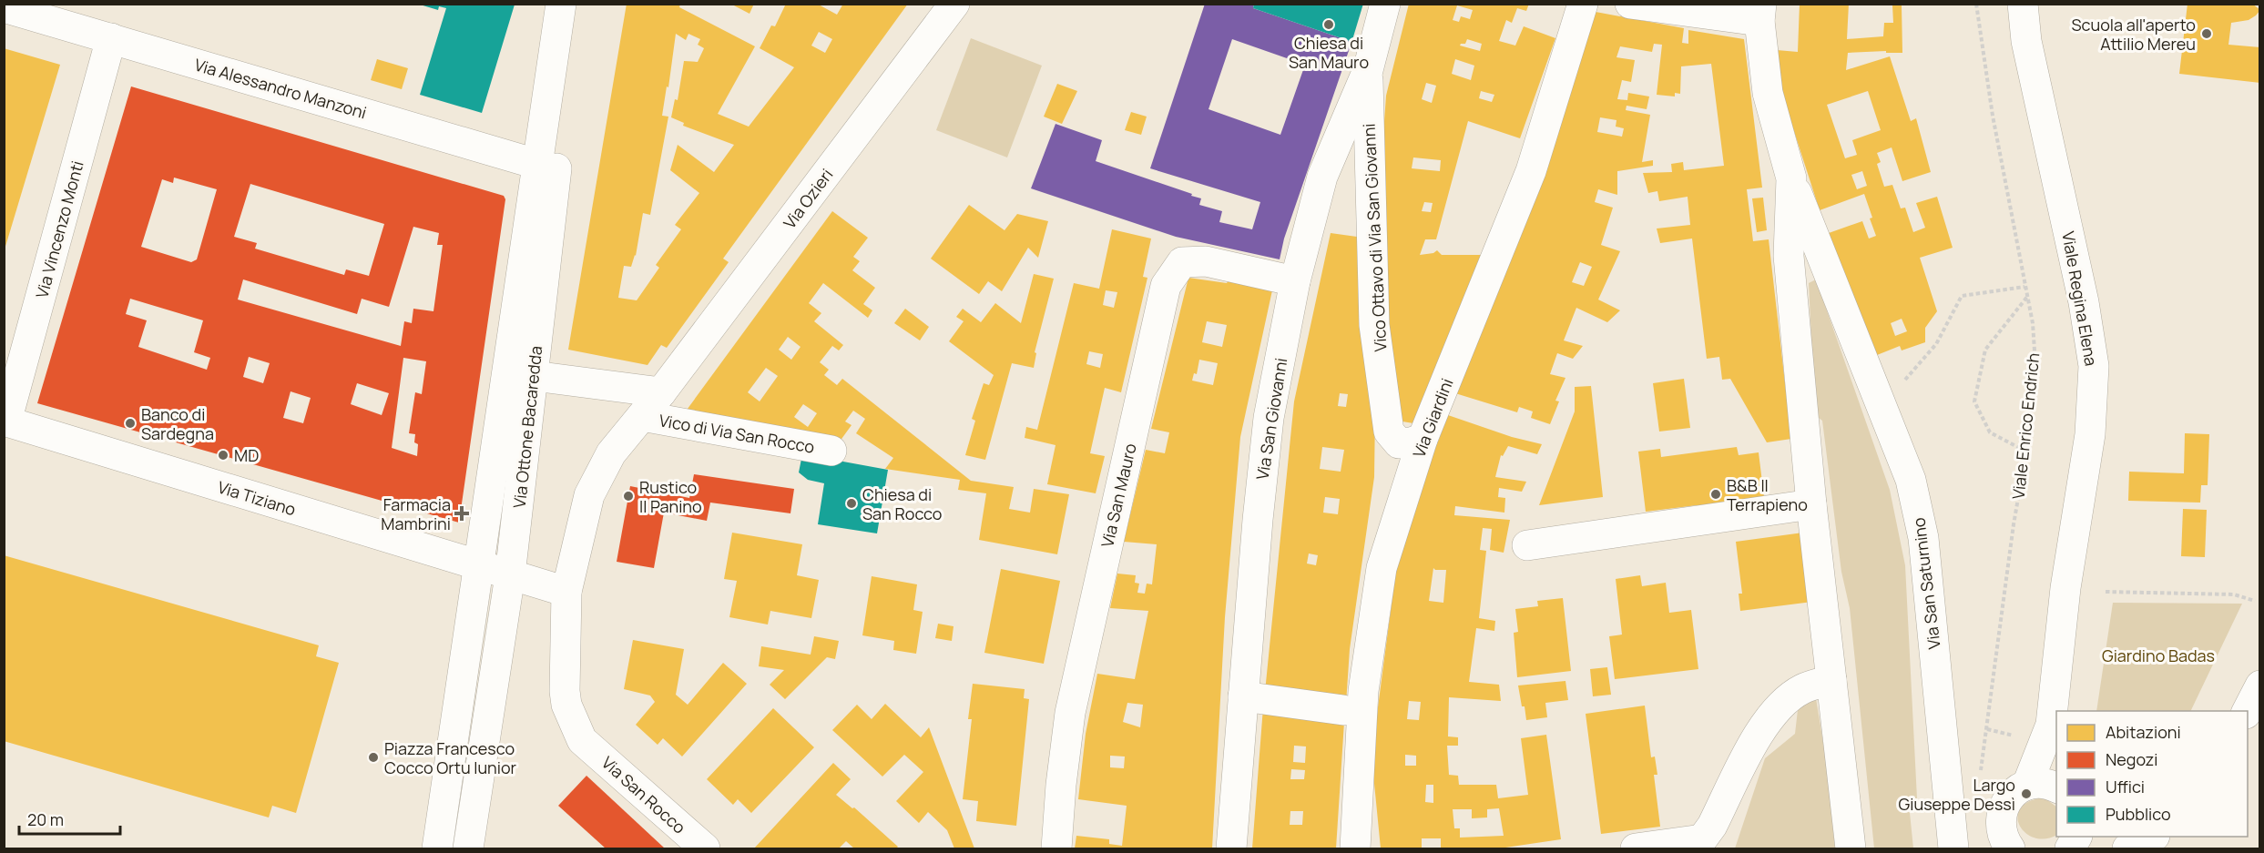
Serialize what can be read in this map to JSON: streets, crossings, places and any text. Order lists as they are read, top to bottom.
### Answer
{
  "streets": {
    "street": [
      "Via Alessandro Manzoni",
      "Via Ozieri",
      "Via Vincenzo Monti",
      "Vico Ottavo di Via San Giovanni",
      "Viale Regina Elena",
      "Via Giardini",
      "Via San Giovanni",
      "Via Ottone Bacaredda",
      "Vico di Via San Rocco",
      "Via San Mauro",
      "Via Tiziano",
      "Via San Saturnino",
      "Via San Rocco"
    ],
    "path": ["Viale Enrico Endrich"]
  },
  "crossings": [
    ["Via Alessandro Manzoni", "Via Vincenzo Monti"],
    ["Via Alessandro Manzoni", "Via Ottone Bacaredda"],
    ["Via Ozieri", "Vico di Via San Rocco"],
    ["Via Ozieri", "Via Tiziano"],
    ["Via Ozieri", "Via San Rocco"],
    ["Via Vincenzo Monti", "Via Tiziano"],
    ["Vico Ottavo di Via San Giovanni", "Via Giardini"],
    ["Vico Ottavo di Via San Giovanni", "Via San Giovanni"],
    ["Via San Giovanni", "Via San Mauro"],
    ["Via Ottone Bacaredda", "Via Tiziano"]
  ],
  "parks": ["Giardino Badas"],
  "places": {
    "other": [
      "Chiesa di San Mauro",
      "Scuola all'aperto Attilio Mereu",
      "Banco di Sardegna",
      "MD",
      "B&B Il Terrapieno",
      "Rustico II Panino",
      "Chiesa di San Rocco",
      "Piazza Francesco Cocco Ortu Iunior",
      "Largo Giuseppe Dessì"
    ],
    "health": ["Farmacia Mambrini"]
  },
  "legend": [
    "Abitazioni",
    "Negozi",
    "Uffici",
    "Pubblico"
  ],
  "scale_bar": "20 m"
}
